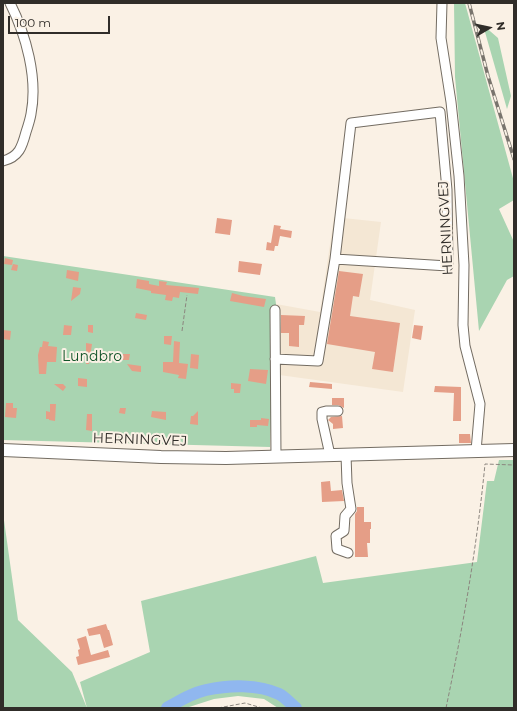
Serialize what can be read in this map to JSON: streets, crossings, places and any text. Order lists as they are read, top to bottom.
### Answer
{
  "streets": {
    "main road": ["HERNINGVEJ"]
  },
  "parks": ["Lundbro"],
  "scale_bar": "100 m",
  "north": "right"
}
